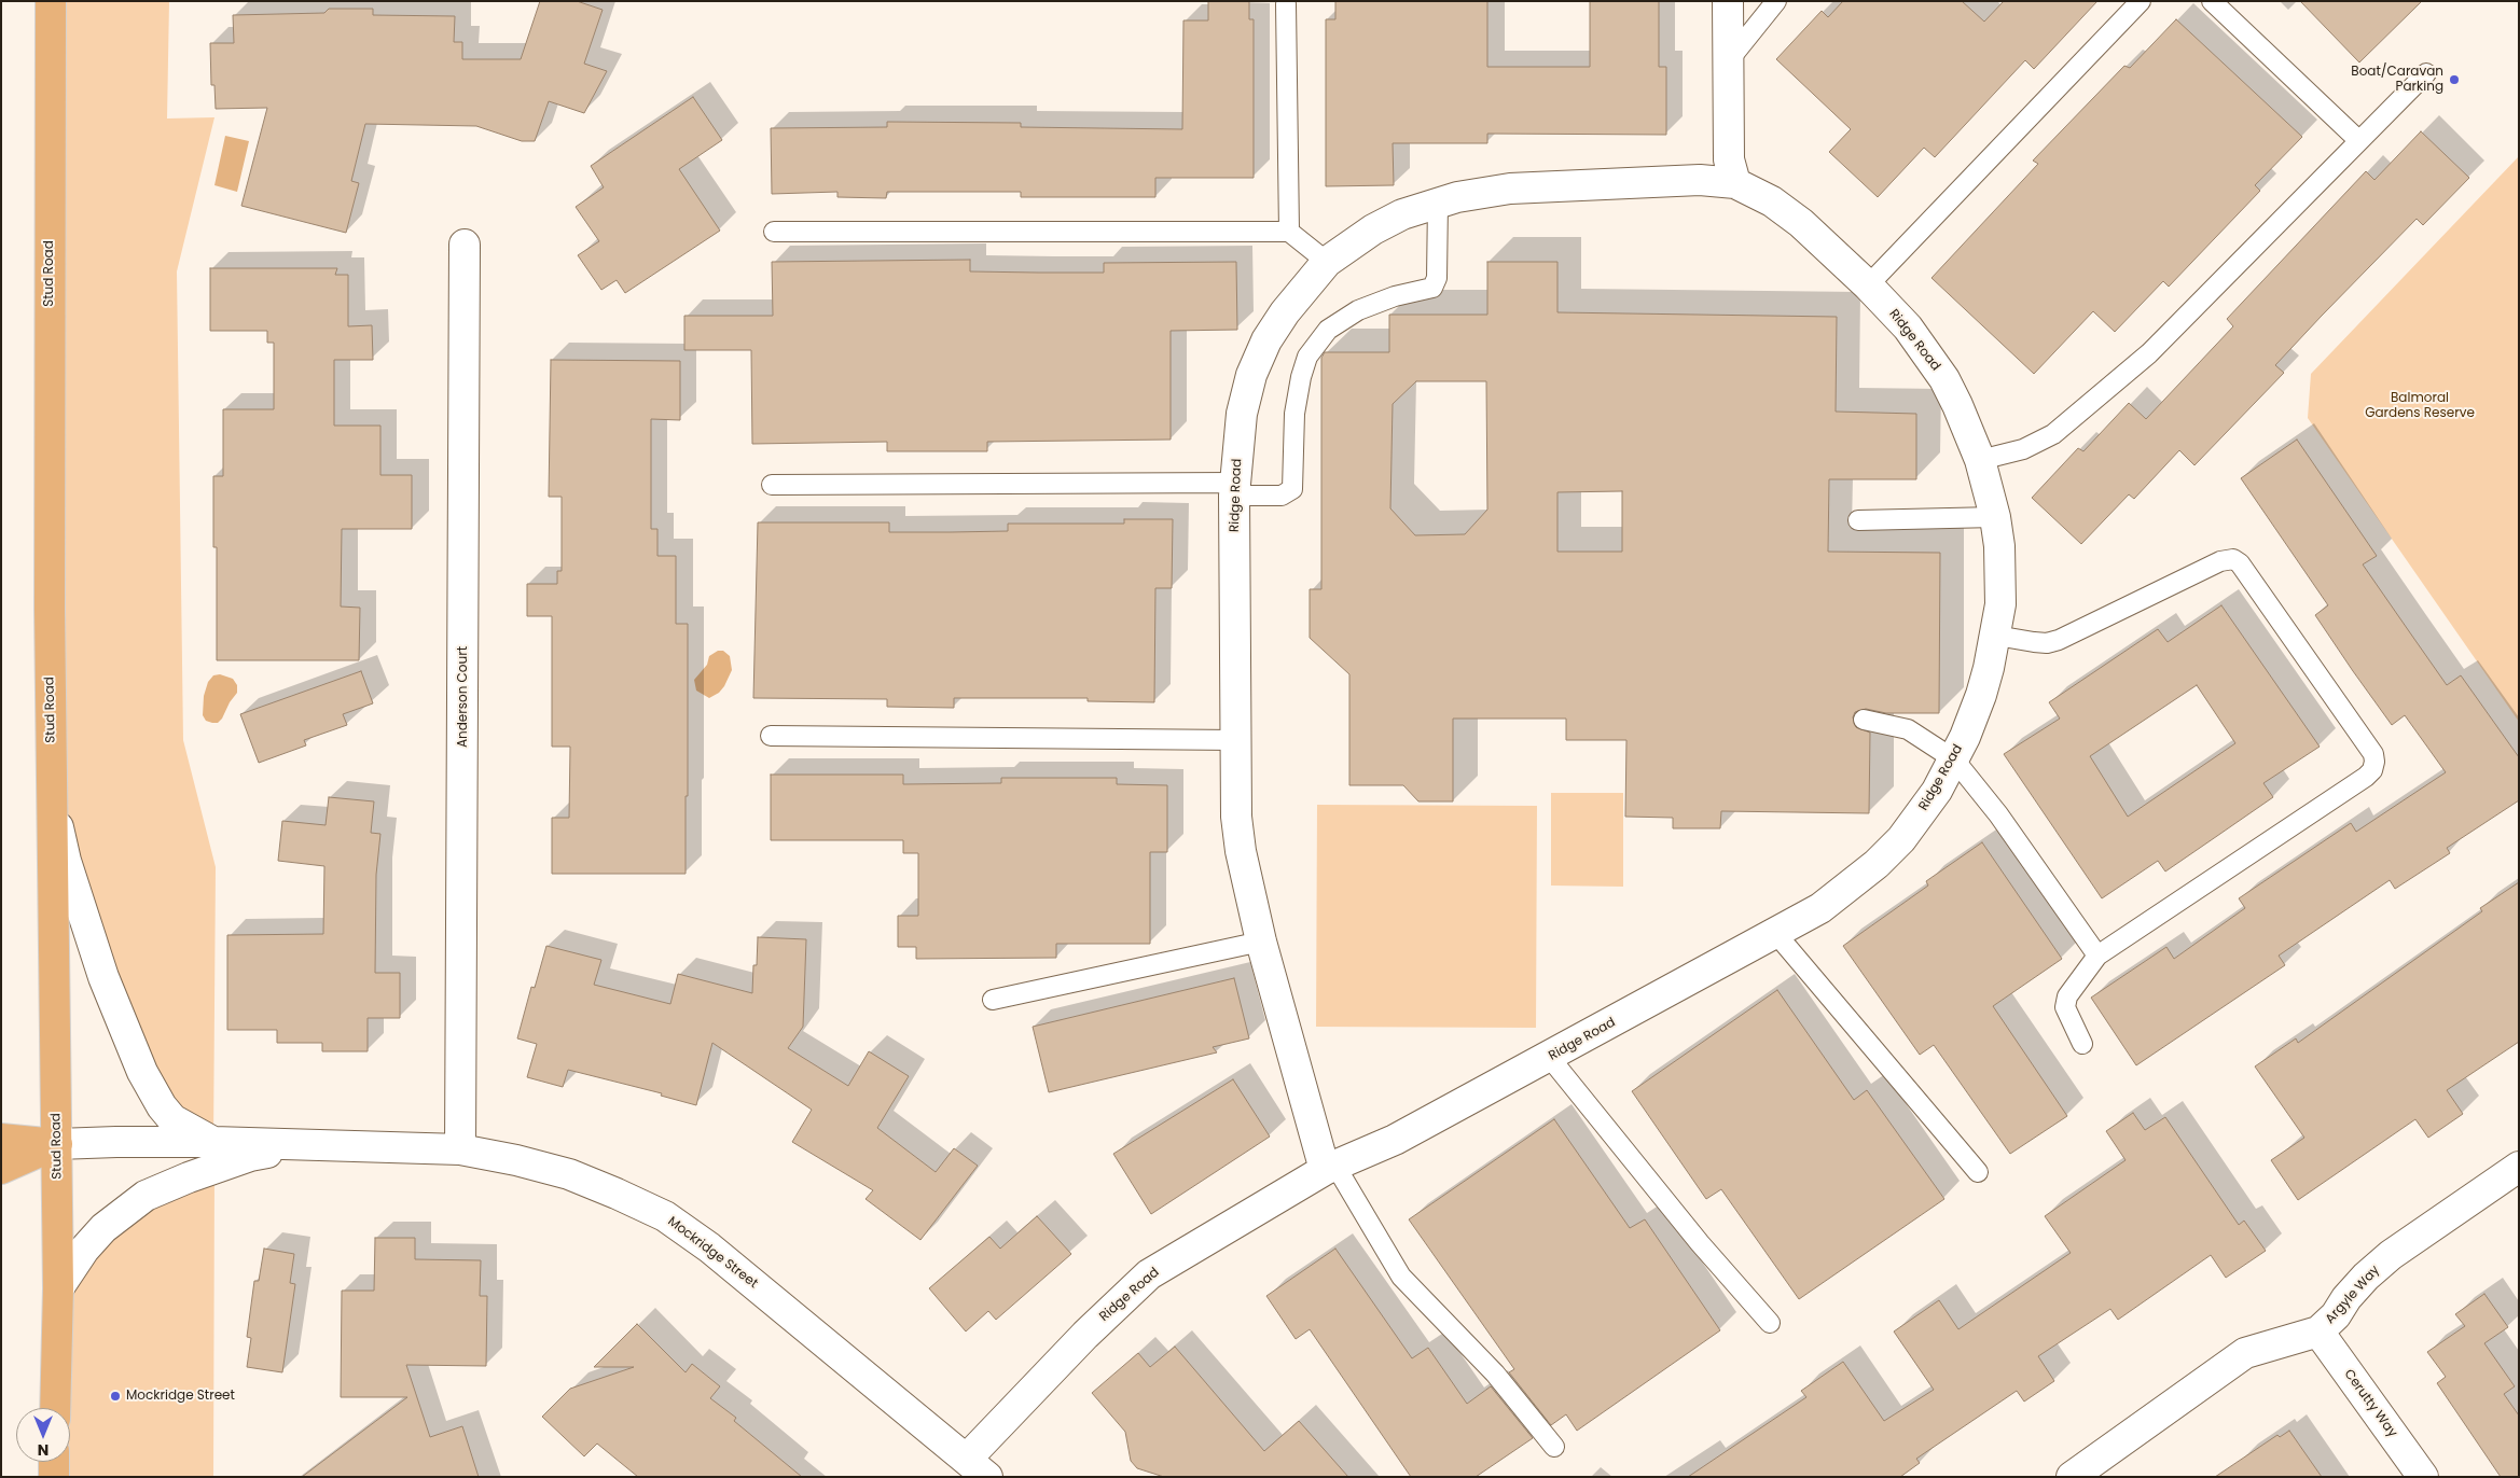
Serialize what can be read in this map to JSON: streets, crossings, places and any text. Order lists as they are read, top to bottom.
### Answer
{
  "streets": {
    "highway": ["Stud Road"],
    "street": [
      "Ridge Road",
      "Anderson Court",
      "Mockridge Street",
      "Argyle Way",
      "Cerutty Way"
    ]
  },
  "crossings": [
    ["Stud Road", "Mockridge Street"],
    ["Ridge Road", "Mockridge Street"],
    ["Anderson Court", "Mockridge Street"],
    ["Argyle Way", "Cerutty Way"]
  ],
  "parks": ["Balmoral Gardens Reserve"],
  "places": ["Boat/Caravan Parking", "Mockridge Street"],
  "north": "bottom"
}
